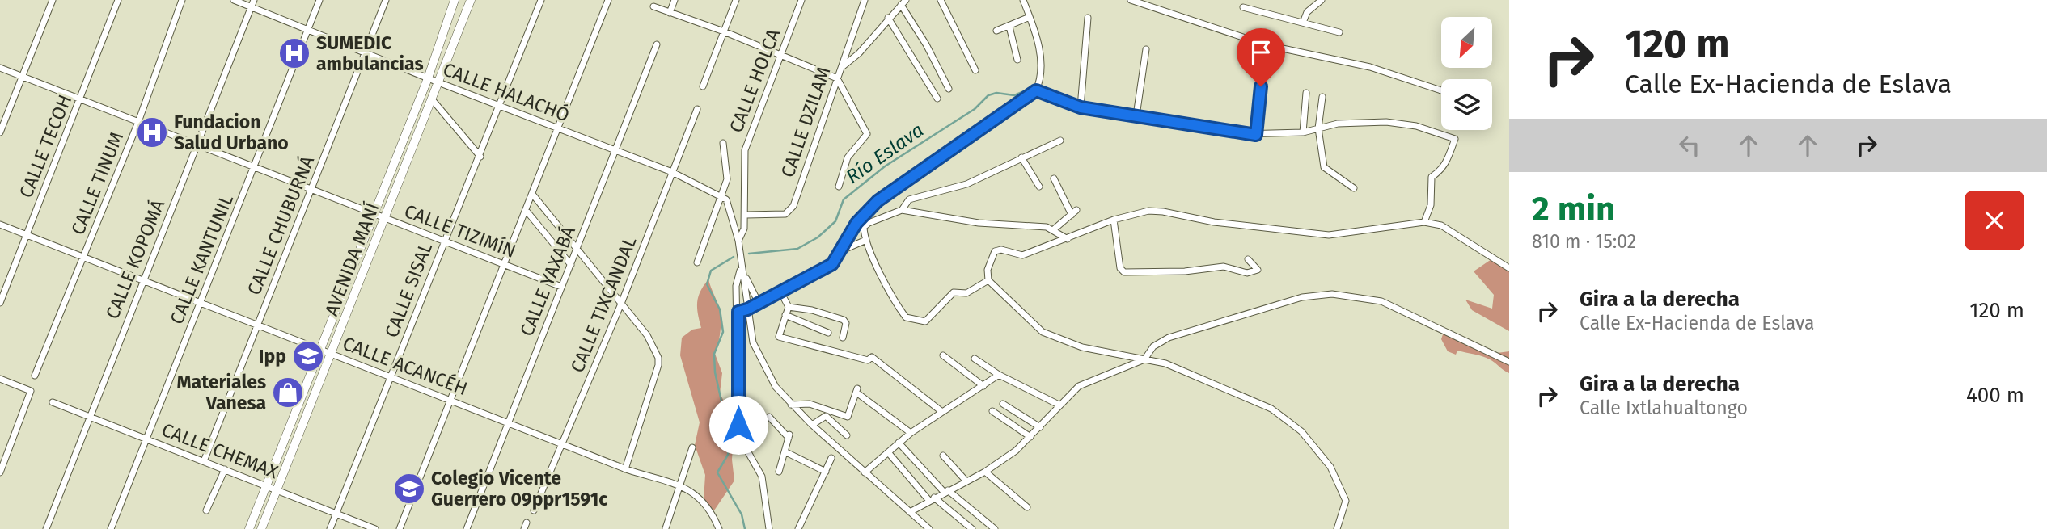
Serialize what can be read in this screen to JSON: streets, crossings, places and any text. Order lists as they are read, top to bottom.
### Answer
{
  "streets": {
    "street": [
      "CALLE HOLCA",
      "CALLE HALACHÓ",
      "CALLE DZILAM",
      "CALLE TECOH",
      "CALLE TINUM",
      "CALLE CHUBURNÁ",
      "CALLE TIZIMÍN",
      "CALLE KOPOMÁ",
      "CALLE KANTUNIL",
      "AVENIDA MANÍ",
      "CALLE YAXABÁ",
      "CALLE SISAL",
      "CALLE TIXCANDAL",
      "CALLE ACANCÉH",
      "CALLE CHEMAX"
    ]
  },
  "crossings": [
    ["CALLE HOLCA", "CALLE DZILAM"],
    ["CALLE HALACHÓ", "CALLE CHUBURNÁ"],
    ["CALLE HALACHÓ", "CALLE KOPOMÁ"],
    ["CALLE HALACHÓ", "CALLE KANTUNIL"],
    ["CALLE HALACHÓ", "AVENIDA MANÍ"],
    ["CALLE HALACHÓ", "CALLE YAXABÁ"],
    ["CALLE HALACHÓ", "CALLE SISAL"],
    ["CALLE HALACHÓ", "CALLE TIXCANDAL"],
    ["CALLE TECOH", "CALLE TIZIMÍN"],
    ["CALLE TECOH", "CALLE ACANCÉH"],
    ["CALLE TINUM", "CALLE TIZIMÍN"],
    ["CALLE TINUM", "CALLE ACANCÉH"],
    ["CALLE CHUBURNÁ", "CALLE TIZIMÍN"],
    ["CALLE CHUBURNÁ", "CALLE ACANCÉH"],
    ["CALLE CHUBURNÁ", "CALLE CHEMAX"],
    ["CALLE TIZIMÍN", "CALLE KOPOMÁ"],
    ["CALLE TIZIMÍN", "CALLE KANTUNIL"],
    ["CALLE TIZIMÍN", "AVENIDA MANÍ"],
    ["CALLE TIZIMÍN", "CALLE YAXABÁ"],
    ["CALLE TIZIMÍN", "CALLE SISAL"],
    ["CALLE KOPOMÁ", "CALLE ACANCÉH"],
    ["CALLE KOPOMÁ", "CALLE CHEMAX"],
    ["CALLE KANTUNIL", "CALLE ACANCÉH"],
    ["CALLE KANTUNIL", "CALLE CHEMAX"],
    ["AVENIDA MANÍ", "CALLE ACANCÉH"],
    ["AVENIDA MANÍ", "CALLE CHEMAX"],
    ["CALLE YAXABÁ", "CALLE ACANCÉH"],
    ["CALLE SISAL", "CALLE ACANCÉH"],
    ["CALLE SISAL", "CALLE CHEMAX"],
    ["CALLE TIXCANDAL", "CALLE ACANCÉH"]
  ],
  "water": ["Río Eslava"],
  "places": {
    "hospital": ["SUMEDIC ambulancias", "Fundacion Salud Urbano"],
    "school or university": ["Ipp", "Colegio Vicente Guerrero 09ppr1591c"],
    "shop": ["Materiales Vanesa"]
  },
  "north": "bottom left",
  "page": {
    "turn": ["120 m", "Calle Ex-Hacienda de Eslava"],
    "heading": ["2 min", "810 m · 15:02"],
    "list": [
      {
        "name": "Gira a la derecha",
        "note": "Calle Ex-Hacienda de Eslava",
        "value": "120 m"
      },
      {
        "name": "Gira a la derecha",
        "note": "Calle Ixtlahualtongo",
        "value": "400 m"
      }
    ]
  }
}
